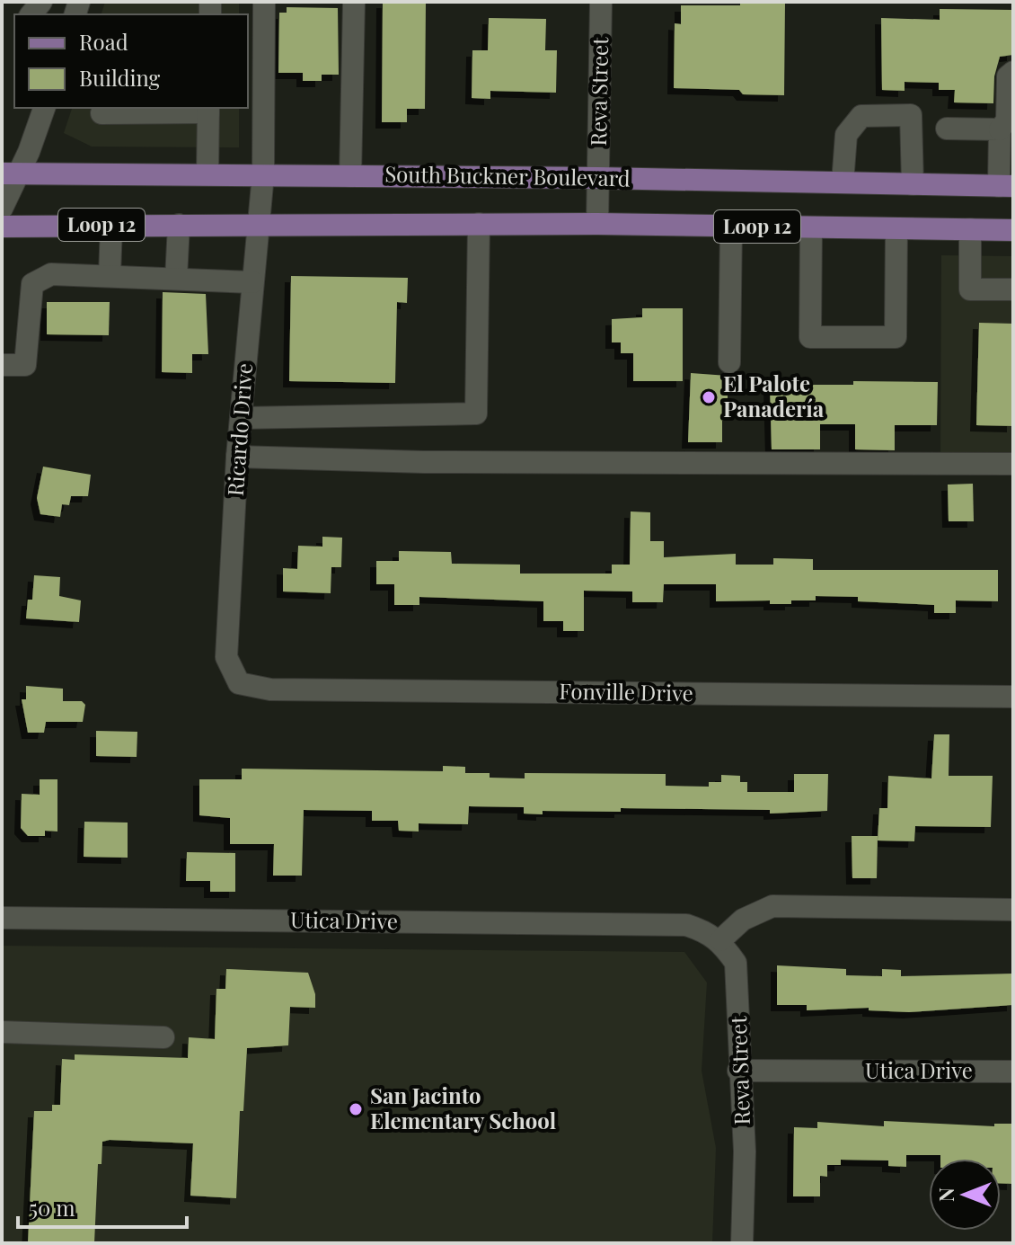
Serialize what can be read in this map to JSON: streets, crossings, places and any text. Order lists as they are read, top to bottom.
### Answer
{
  "streets": {
    "main road": ["South Buckner Boulevard", "Loop 12"],
    "street": [
      "Reva Street",
      "Ricardo Drive",
      "Fonville Drive",
      "Utica Drive"
    ]
  },
  "crossings": [
    ["Reva Street", "South Buckner Boulevard"],
    ["Reva Street", "Loop 12"],
    ["Reva Street", "Utica Drive"],
    ["South Buckner Boulevard", "Ricardo Drive"],
    ["Loop 12", "Ricardo Drive"],
    ["Ricardo Drive", "Fonville Drive"]
  ],
  "places": ["El Palote Panadería", "San Jacinto Elementary School"],
  "legend": ["Road", "Building"],
  "scale_bar": "50 m",
  "north": "left"
}
